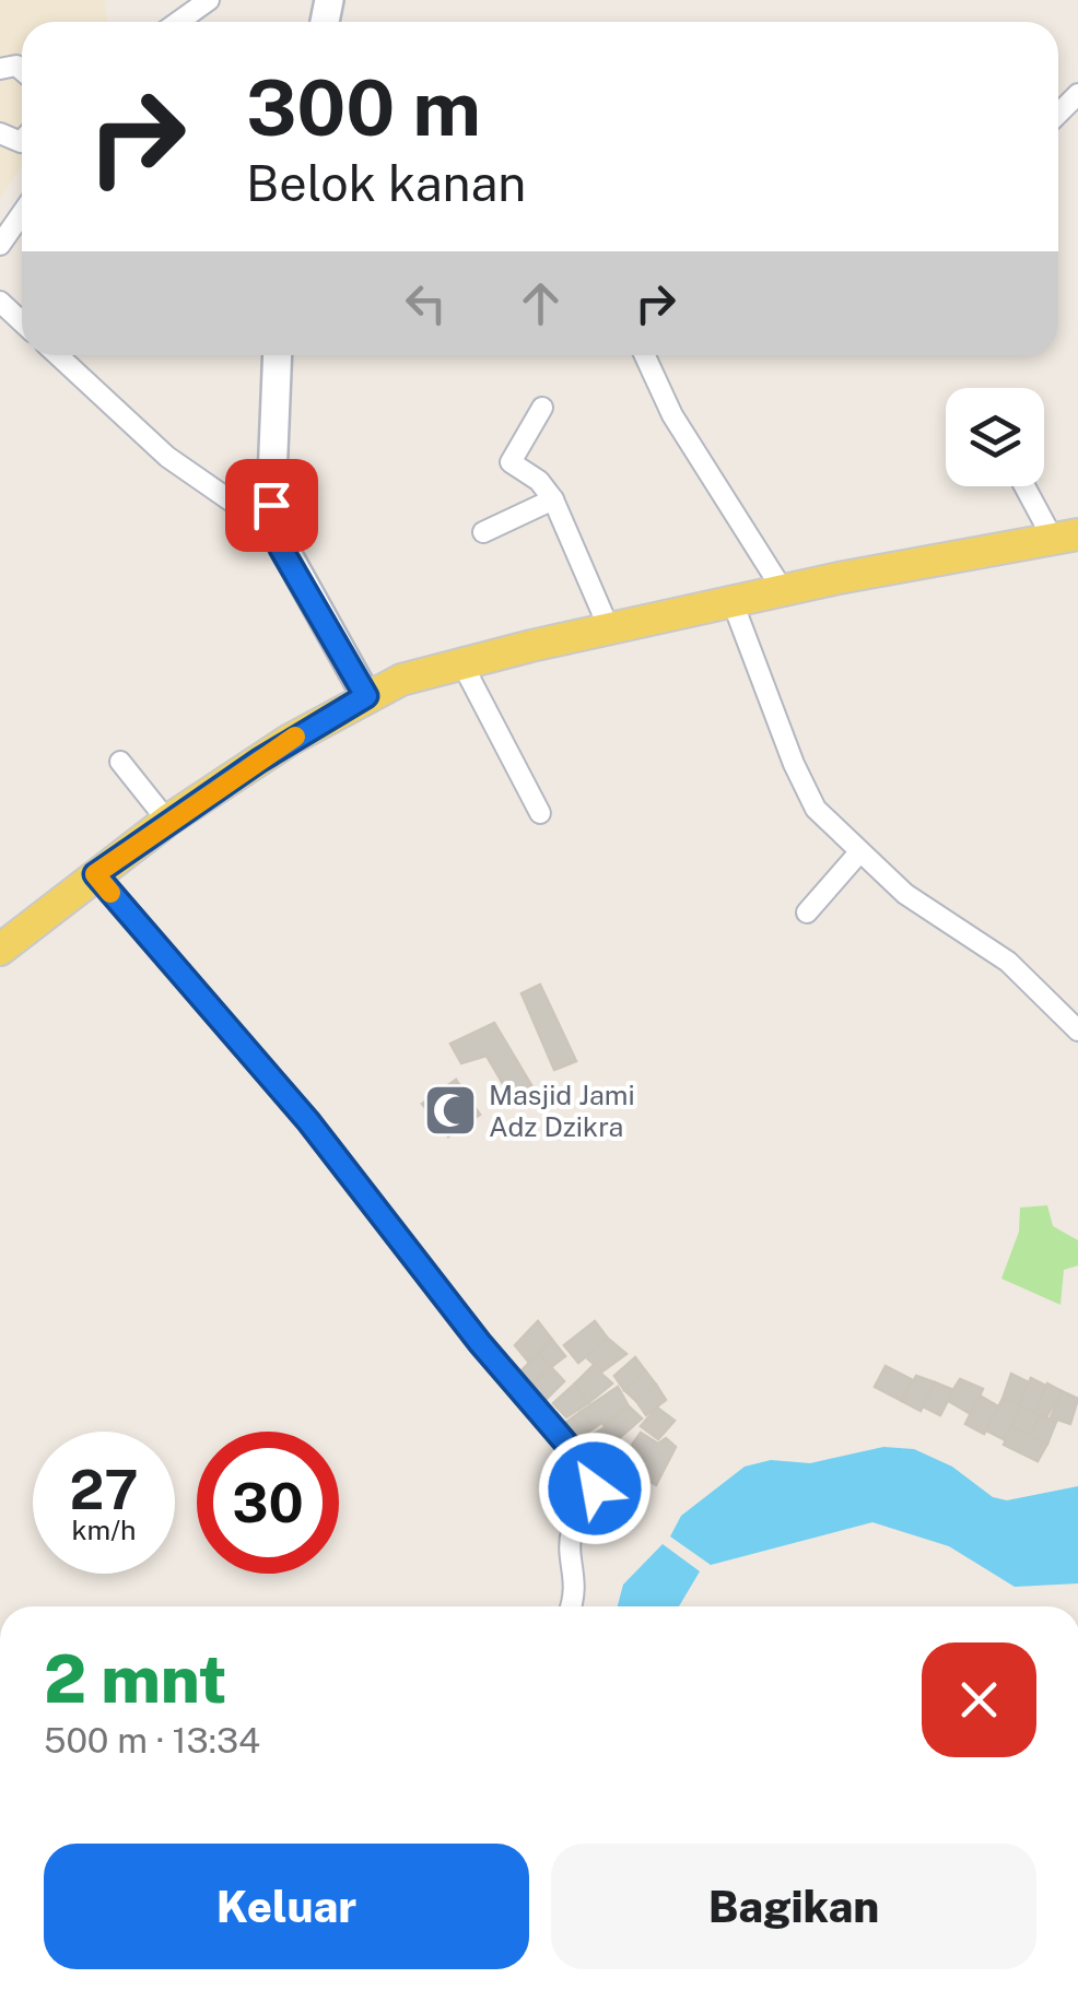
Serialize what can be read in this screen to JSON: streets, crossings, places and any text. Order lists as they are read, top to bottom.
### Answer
{
  "places": {
    "mosque": ["Masjid Jami Adz Dzikra"]
  },
  "page": {
    "turn": ["300 m", "Belok kanan"],
    "speed": "27 km/h",
    "limit": "30",
    "heading": ["2 mnt", "500 m · 13:34"],
    "buttons": ["Keluar", "Bagikan"]
  }
}
